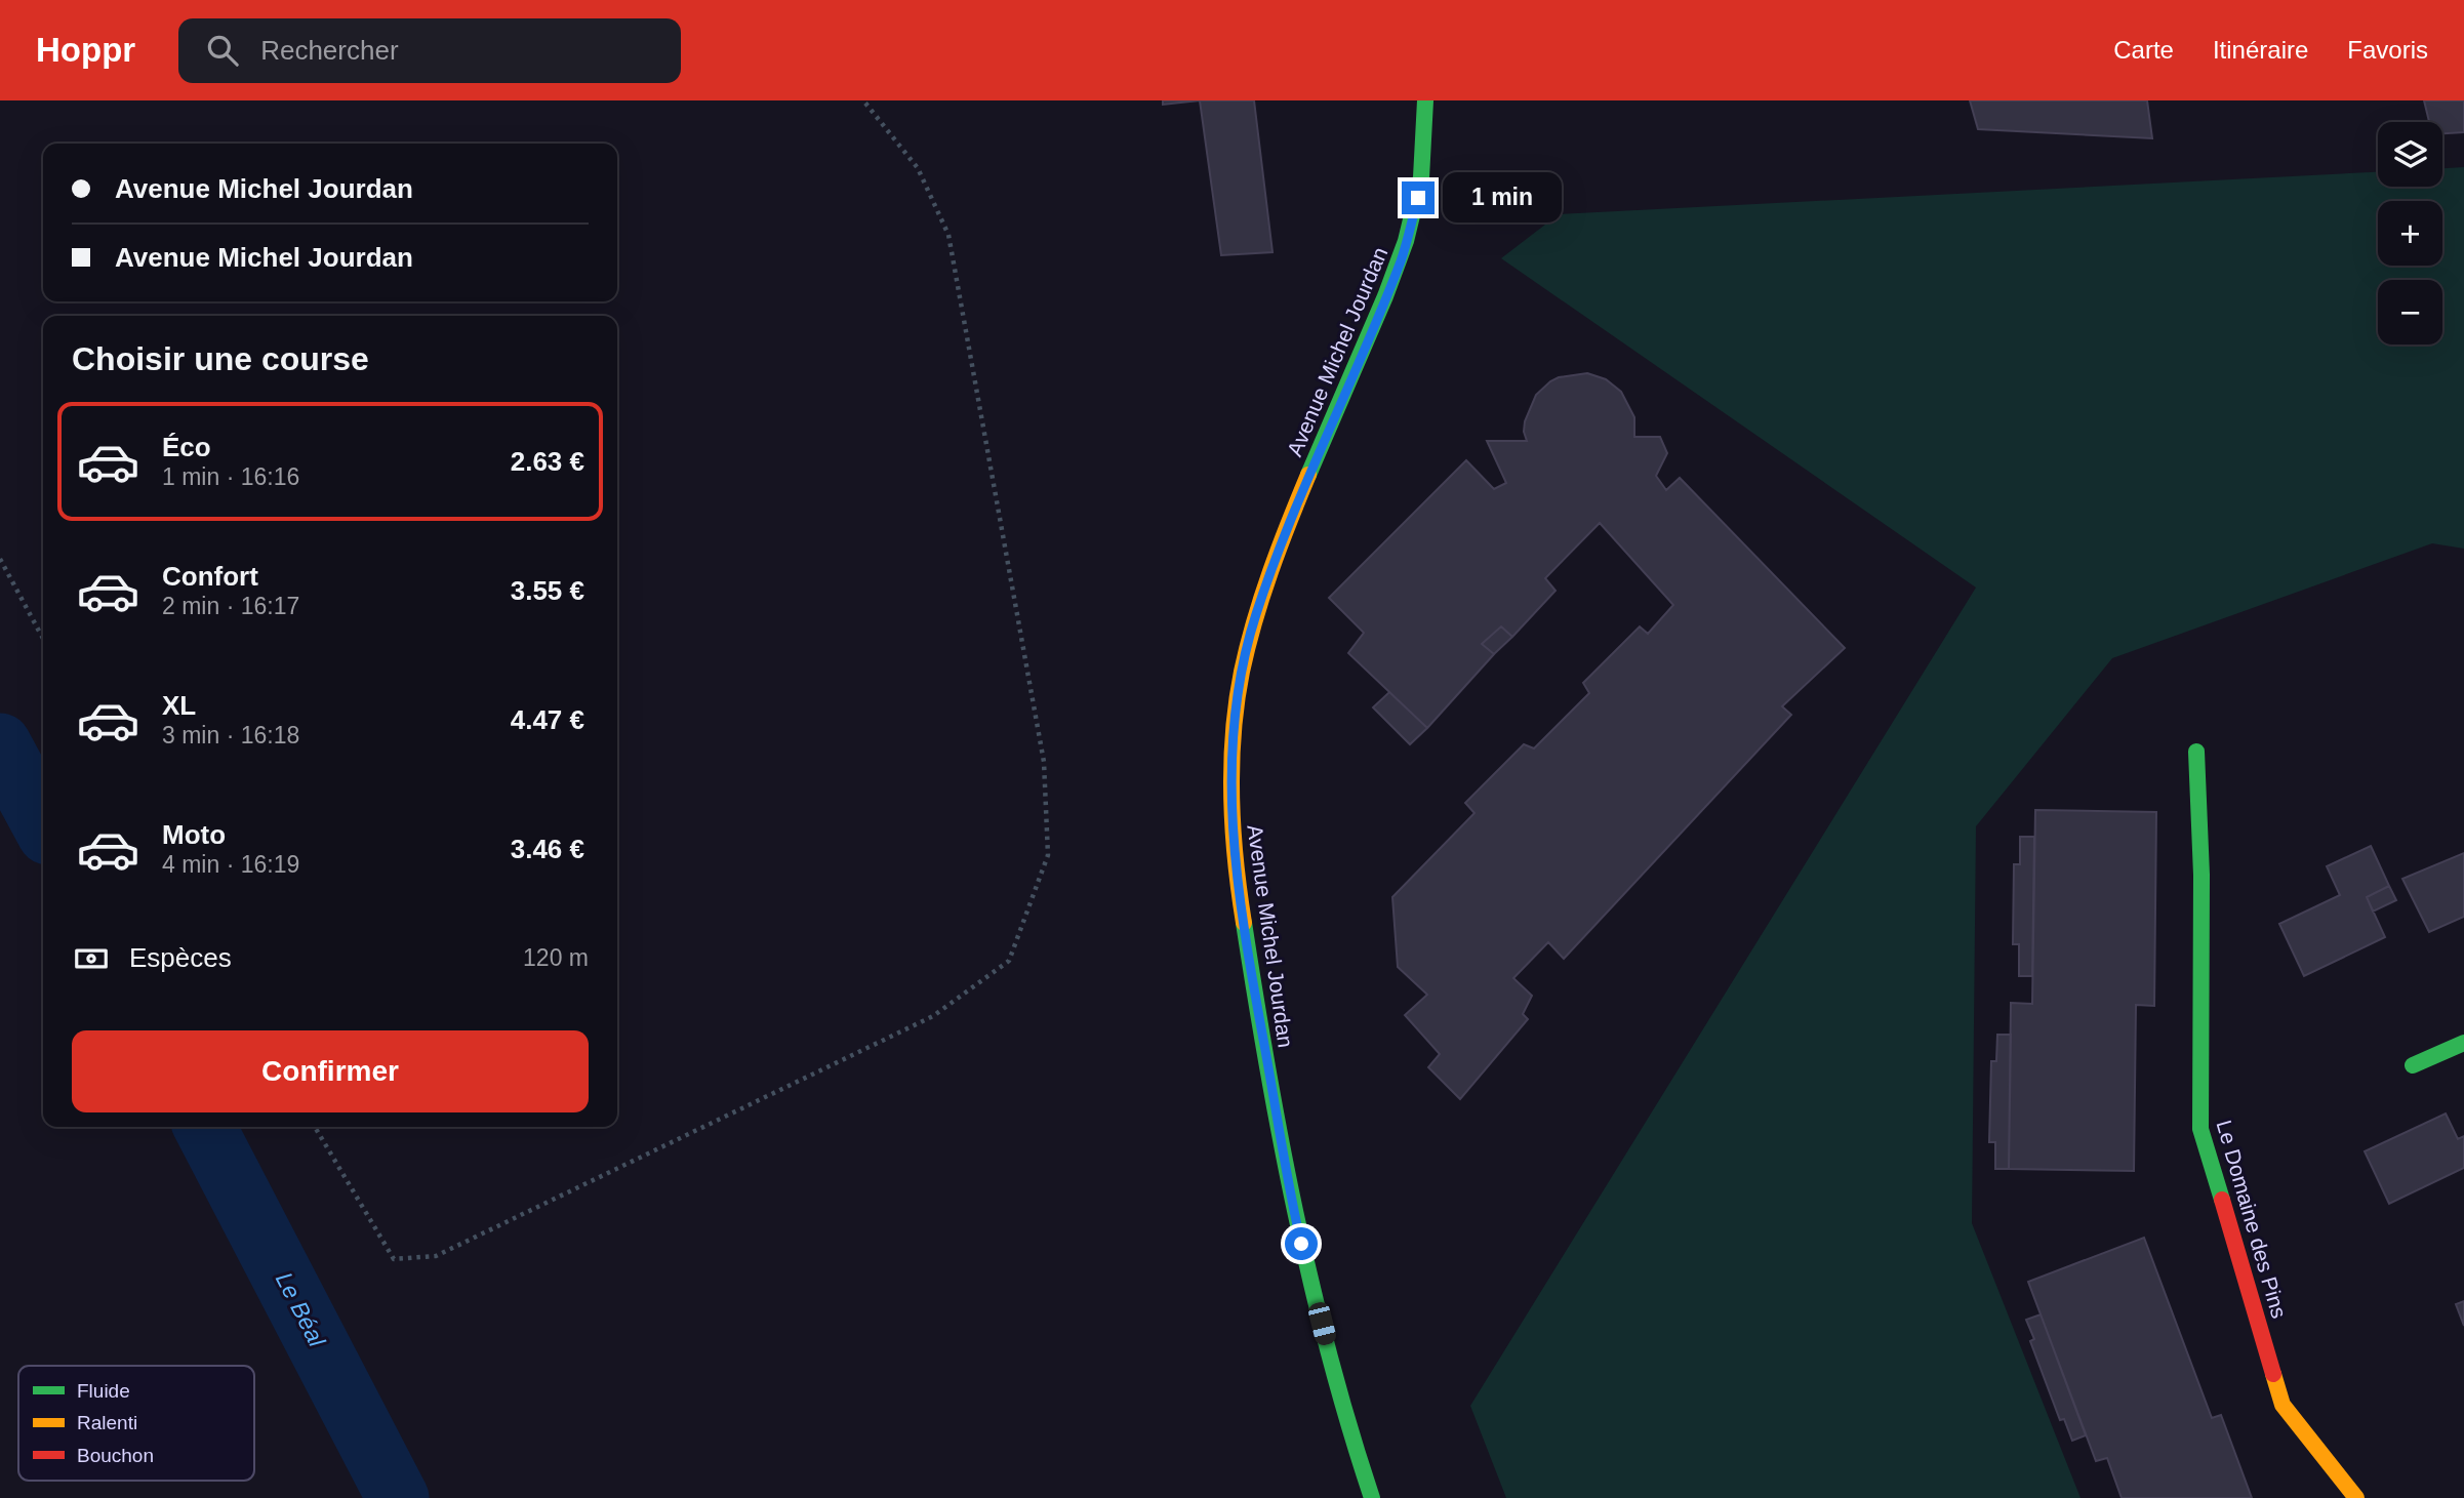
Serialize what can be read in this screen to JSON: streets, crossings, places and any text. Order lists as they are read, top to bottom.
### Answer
{
  "streets": {
    "main road": ["Avenue Michel Jourdan", "Le Domaine des Pins"]
  },
  "water": ["Le Béal"],
  "legend": ["Fluide", "Ralenti", "Bouchon"],
  "page": {
    "header": "Hoppr",
    "search": "Rechercher",
    "nav": ["Carte", "Itinéraire", "Favoris"],
    "map_buttons": ["+", "−"],
    "banner": ["Avenue Michel Jourdan", "Avenue Michel Jourdan"],
    "bubble": "1 min",
    "heading": "Choisir une course",
    "list": [
      {
        "name": "Éco",
        "note": "1 min · 16:16",
        "value": "2.63 €"
      },
      {
        "name": "Confort",
        "note": "2 min · 16:17",
        "value": "3.55 €"
      },
      {
        "name": "XL",
        "note": "3 min · 16:18",
        "value": "4.47 €"
      },
      {
        "name": "Moto",
        "note": "4 min · 16:19",
        "value": "3.46 €"
      }
    ],
    "pay": ["Espèces", "120 m"],
    "buttons": "Confirmer"
  }
}
